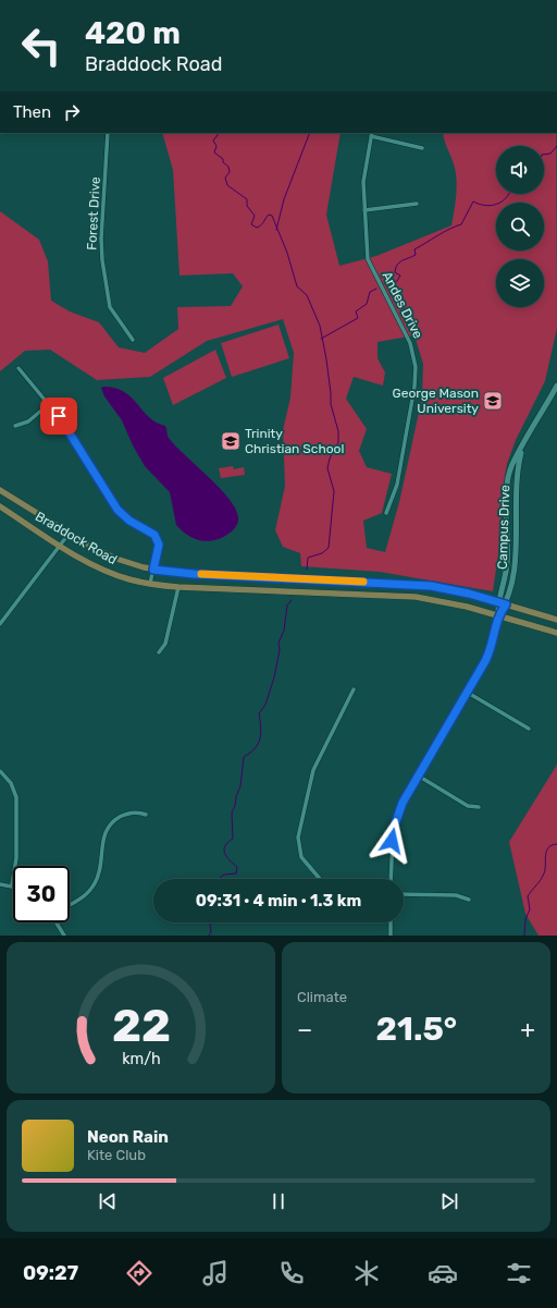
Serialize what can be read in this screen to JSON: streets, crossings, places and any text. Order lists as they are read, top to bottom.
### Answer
{
  "streets": {
    "main road": ["Braddock Road"],
    "street": ["Forest Drive", "Andes Drive", "Campus Drive"]
  },
  "crossings": [
    ["Campus Drive", "Braddock Road"]
  ],
  "places": {
    "school or university": ["George Mason University", "Trinity Christian School"]
  },
  "page": {
    "turn": ["420 m", "Braddock Road"],
    "then": "Then",
    "limit": "30",
    "trip": "09:31 · 4 min · 1.3 km",
    "tile": "Climate",
    "heat": ["−", "21.5°", "+"],
    "song": ["Neon Rain", "Kite Club"],
    "tabs": "09:27",
    "gauge": ["22", "km/h"]
  }
}
